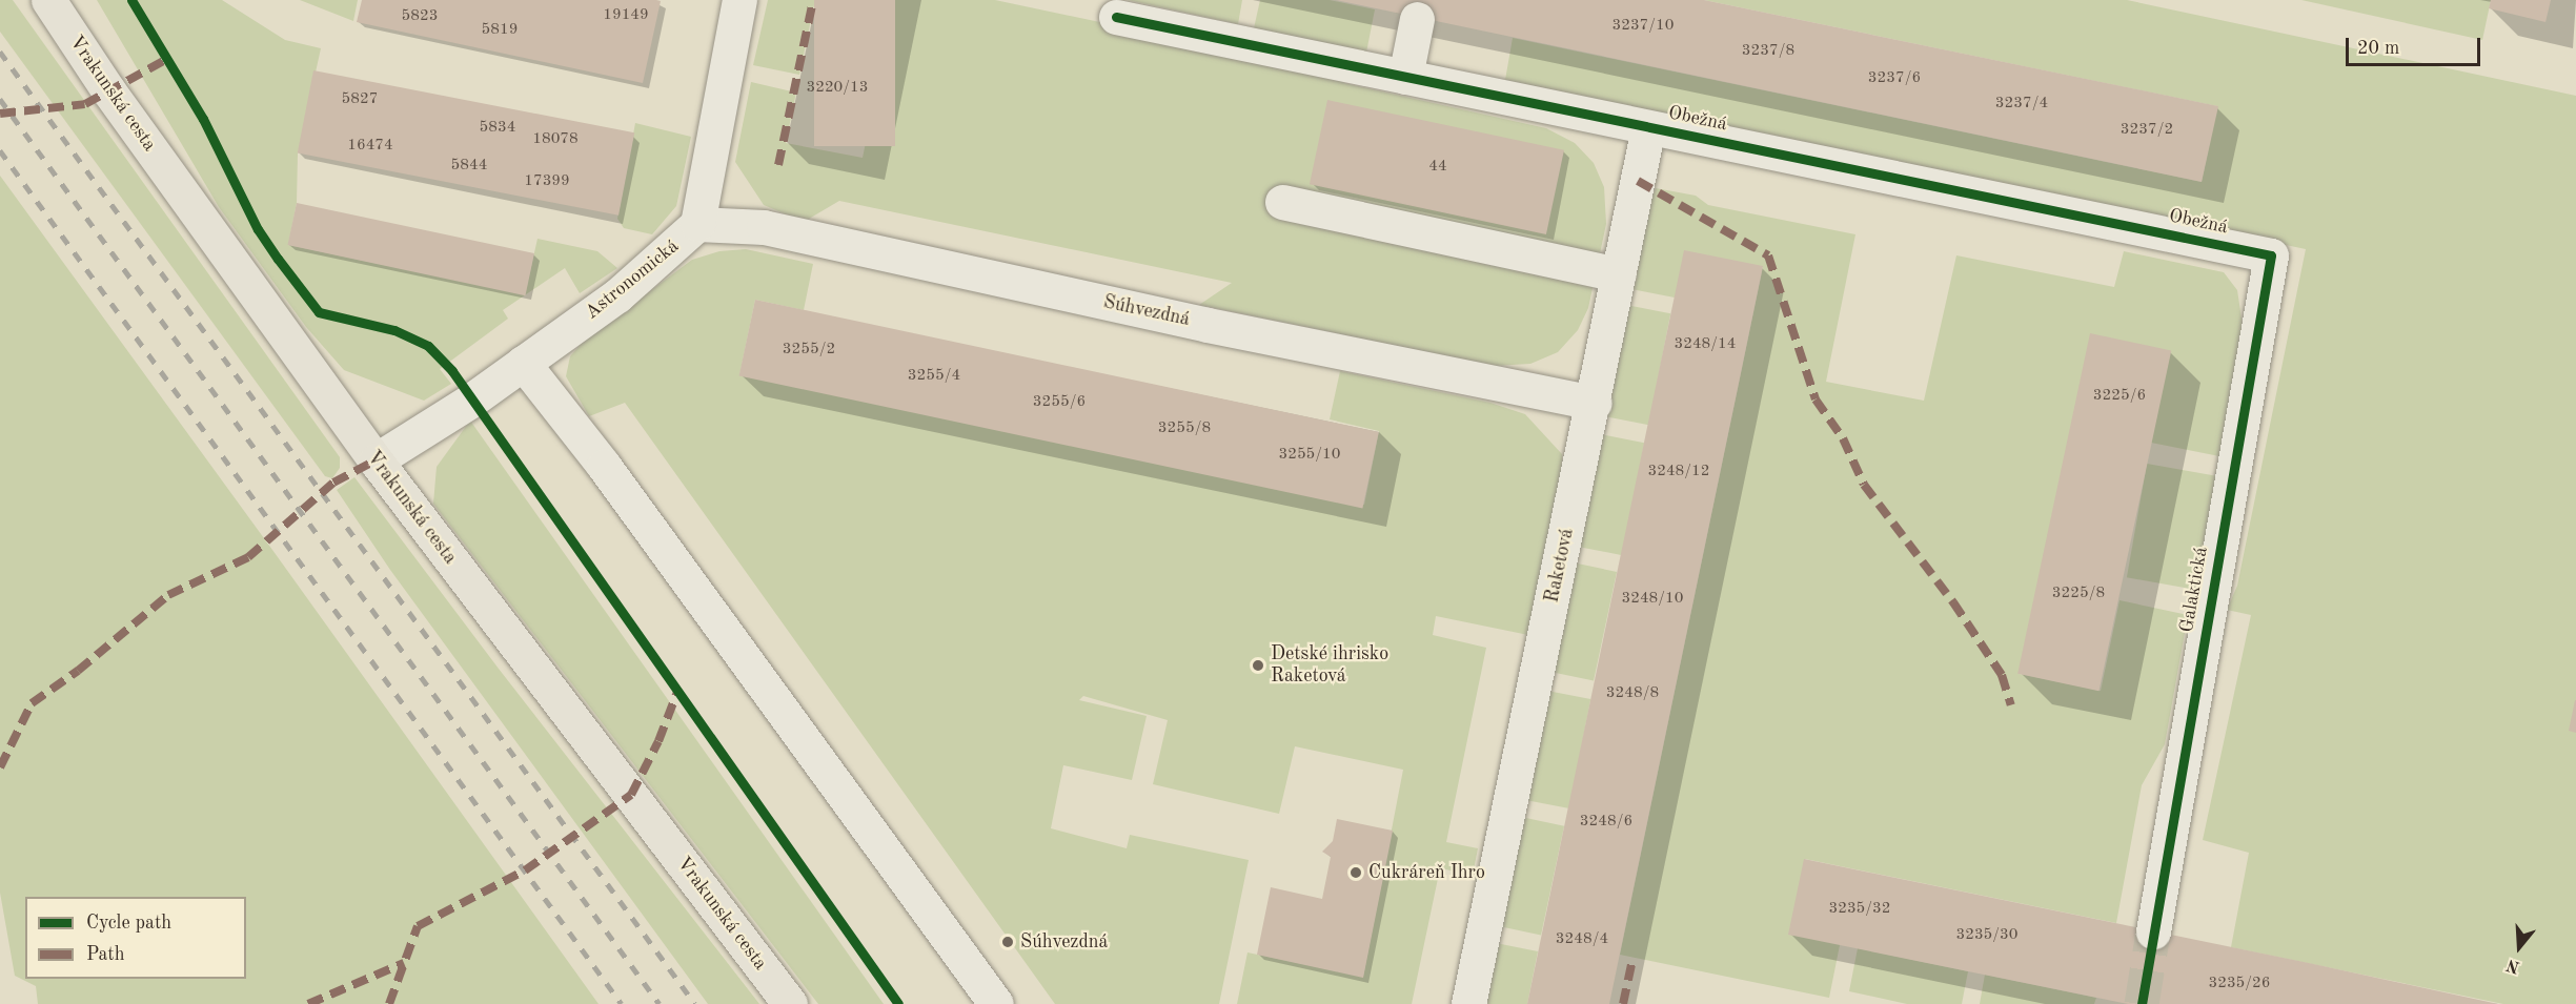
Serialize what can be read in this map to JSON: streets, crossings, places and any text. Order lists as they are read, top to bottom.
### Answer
{
  "streets": {
    "main road": ["Vrakunská cesta"],
    "street": [
      "Obežná",
      "Astronomická",
      "Súhvezdná",
      "Raketová",
      "Galaktická"
    ]
  },
  "crossings": [
    ["Vrakunská cesta", "Astronomická"],
    ["Obežná", "Raketová"],
    ["Obežná", "Galaktická"],
    ["Astronomická", "Súhvezdná"],
    ["Súhvezdná", "Raketová"]
  ],
  "places": ["Detské ihrisko Raketová", "Cukráreň Ihro", "Súhvezdná"],
  "house_numbers": [
    "19149",
    "5823",
    "3237/10",
    "5819",
    "3237/8",
    "3237/6",
    "3220/13",
    "5827",
    "3237/4",
    "5834",
    "3237/2",
    "18078",
    "16474",
    "5844",
    "44",
    "17399",
    "3248/14",
    "3255/2",
    "3255/4",
    "3225/6",
    "3255/6",
    "3255/8",
    "3255/10",
    "3248/12",
    "3225/8",
    "3248/10",
    "3248/8",
    "3248/6",
    "3235/32",
    "3235/30",
    "3248/4",
    "3235/26"
  ],
  "legend": ["Cycle path", "Path"],
  "scale_bar": "20 m",
  "north": "bottom"
}
